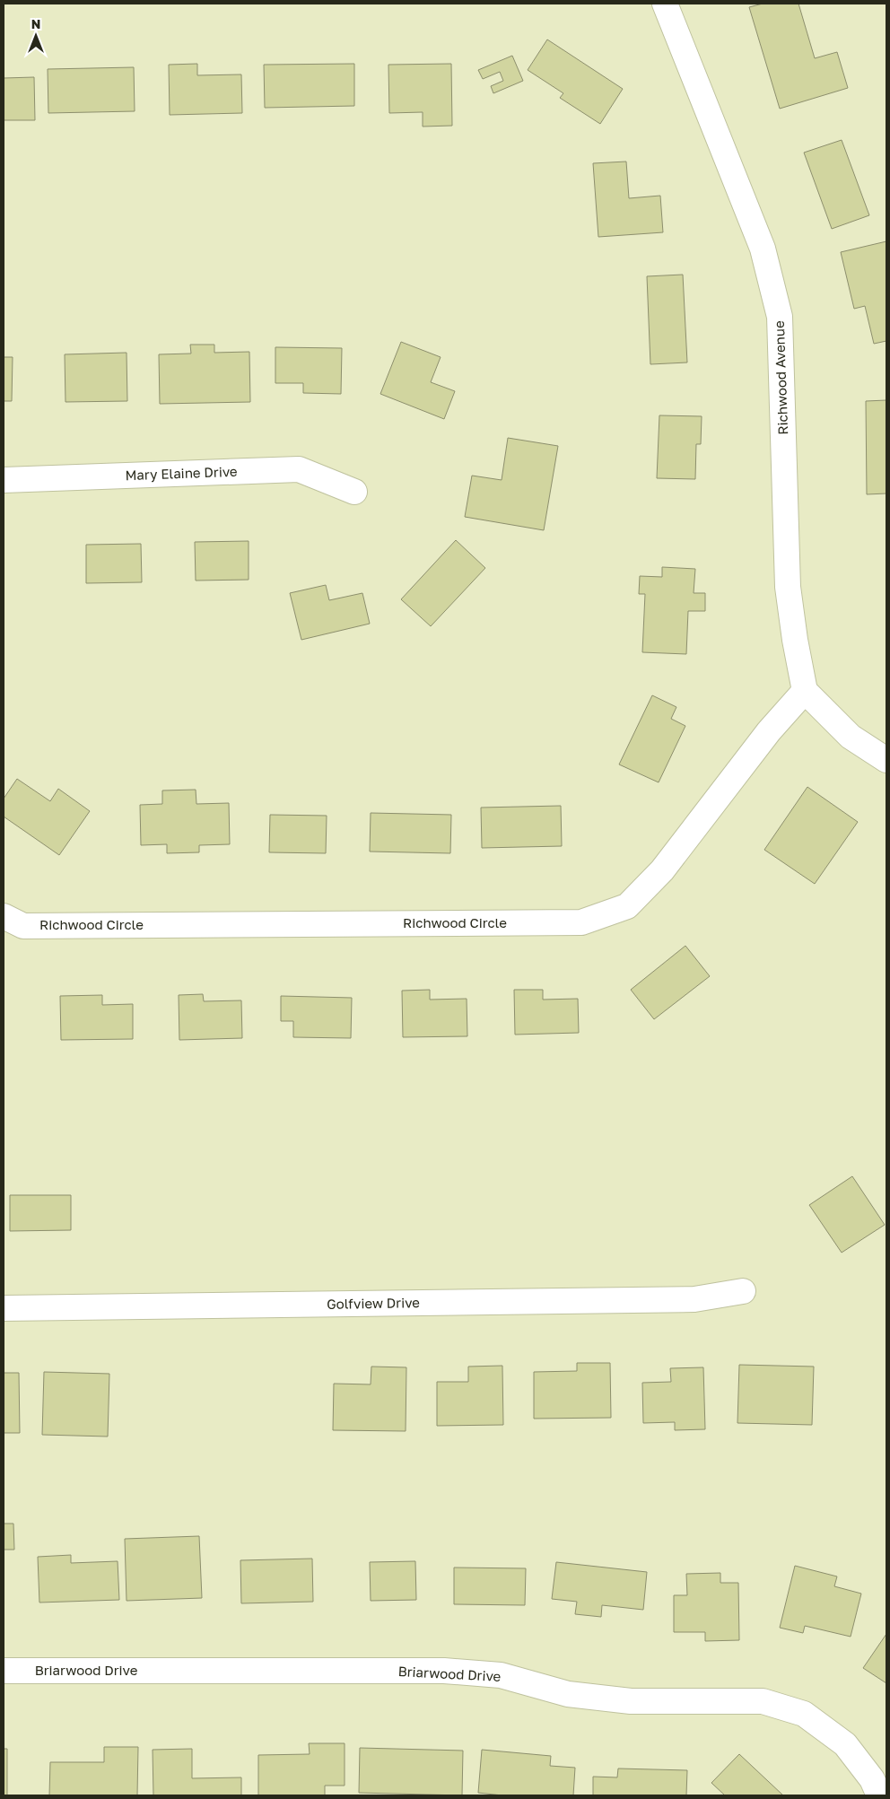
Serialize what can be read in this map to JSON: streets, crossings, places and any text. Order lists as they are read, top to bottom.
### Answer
{
  "streets": {
    "street": [
      "Richwood Avenue",
      "Mary Elaine Drive",
      "Richwood Circle",
      "Golfview Drive",
      "Briarwood Drive"
    ]
  },
  "crossings": [
    ["Richwood Avenue", "Richwood Circle"]
  ],
  "north": "top"
}
